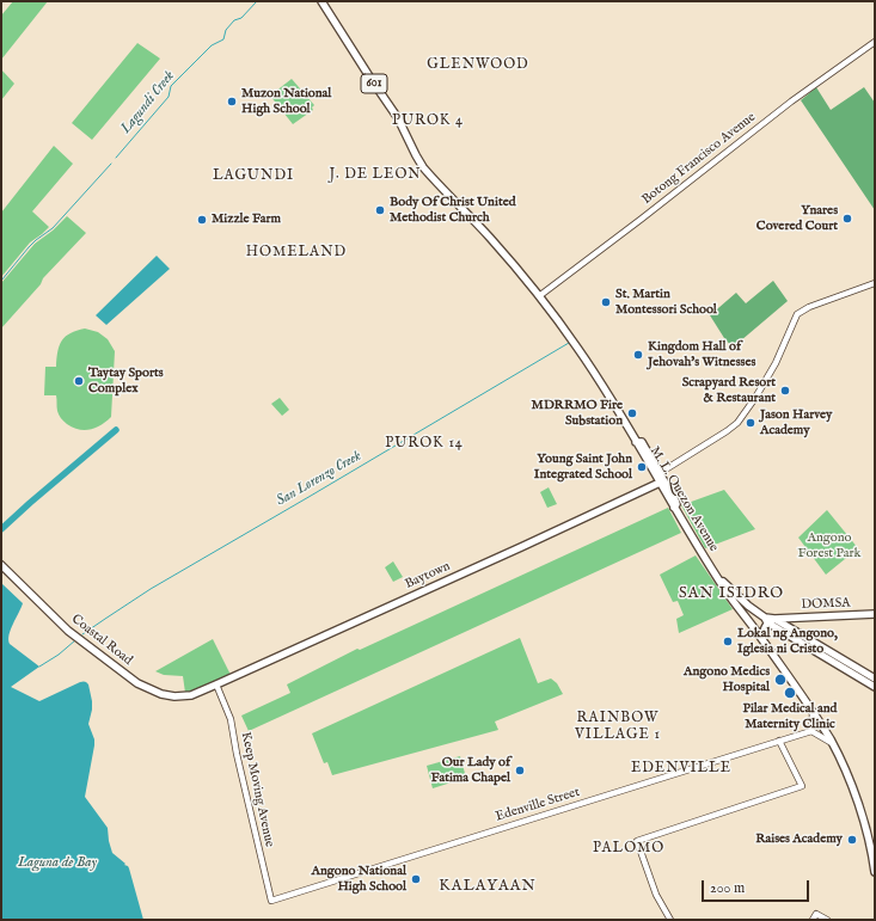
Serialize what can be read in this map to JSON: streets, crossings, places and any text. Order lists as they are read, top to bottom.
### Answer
{
  "streets": {
    "main road": [
      "601",
      "M. L. Quezon Avenue",
      "Baytown",
      "DOMSA",
      "Coastal Road"
    ],
    "street": ["Botong Francisco Avenue", "Keep Moving Avenue", "Edenville Street"]
  },
  "crossings": [
    ["Botong Francisco Avenue", "M. L. Quezon Avenue"],
    ["M. L. Quezon Avenue", "Baytown"],
    ["Baytown", "Coastal Road"],
    ["Baytown", "Keep Moving Avenue"],
    ["Keep Moving Avenue", "Edenville Street"]
  ],
  "districts": [
    "GLENWOOD",
    "PUROK 4",
    "J. DE LEON",
    "LAGUNDI",
    "HOMELAND",
    "PUROK 14",
    "SAN ISIDRO",
    "RAINBOW VILLAGE 1",
    "EDENVILLE",
    "PALOMO",
    "KALAYAAN"
  ],
  "water": ["Lagundi Creek", "San Lorenzo Creek", "Laguna de Bay"],
  "parks": ["Angono Forest Park"],
  "places": [
    "Muzon National High School",
    "Body Of Christ United Methodist Church",
    "Ynares Covered Court",
    "Mizzle Farm",
    "St. Martin Montessori School",
    "Kingdom Hall of Jehovah's Witnesses",
    "Taytay Sports Complex",
    "Scrapyard Resort & Restaurant",
    "MDRRMO Fire Substation",
    "Jason Harvey Academy",
    "Young Saint John Integrated School",
    "Lokal ng Angono, Iglesia ni Cristo",
    "Angono Medics Hospital",
    "Pilar Medical and Maternity Clinic",
    "Our Lady of Fatima Chapel",
    "Raises Academy",
    "Angono National High School"
  ],
  "scale_bar": "200 m"
}
